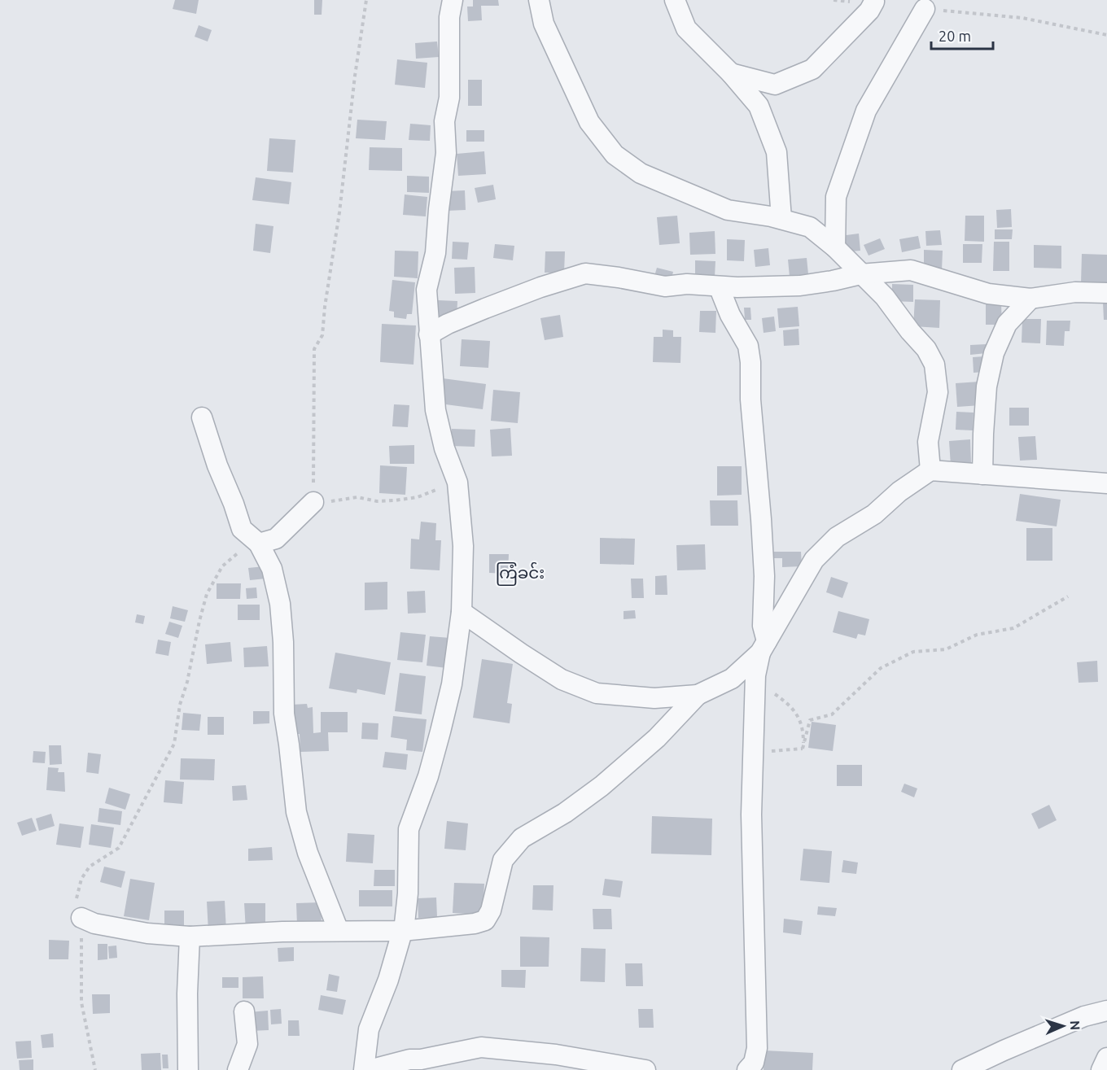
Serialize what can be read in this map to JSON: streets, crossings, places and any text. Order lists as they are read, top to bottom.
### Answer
{
  "districts": ["ကြံခင်း"],
  "scale_bar": "20 m",
  "north": "right"
}
